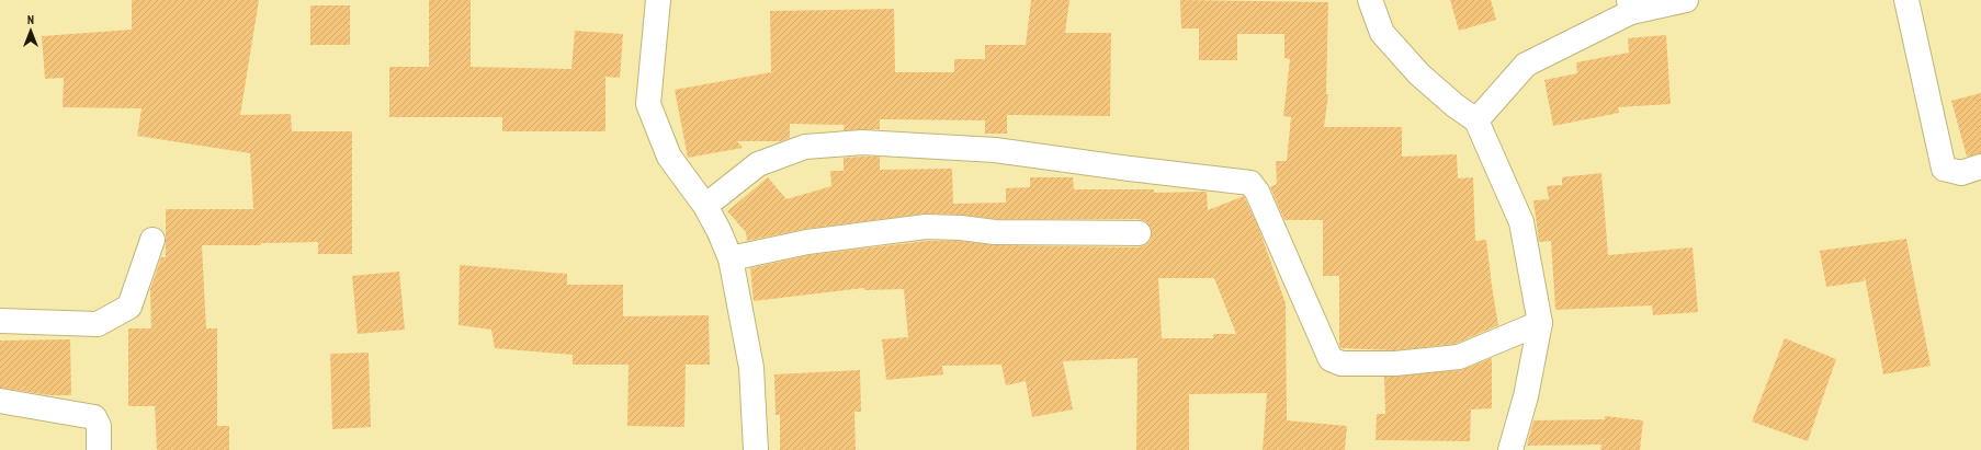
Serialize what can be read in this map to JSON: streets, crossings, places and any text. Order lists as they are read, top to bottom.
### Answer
{
  "north": "top"
}
